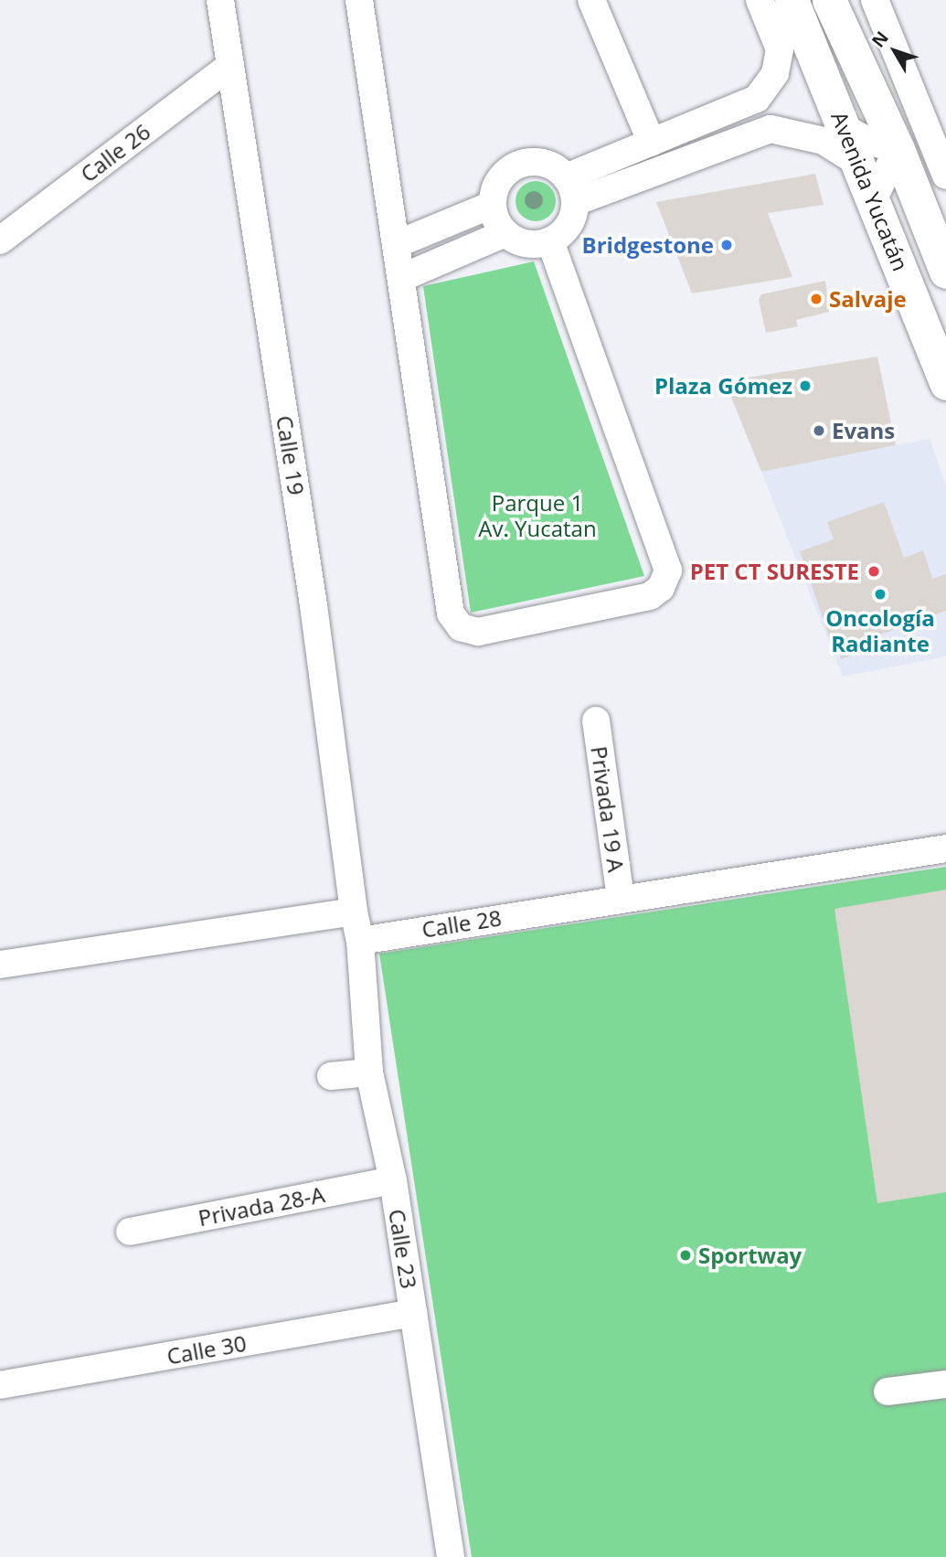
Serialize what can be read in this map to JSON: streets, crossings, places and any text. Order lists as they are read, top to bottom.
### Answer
{
  "streets": {
    "main road": ["Avenida Yucatán"],
    "street": [
      "Calle 26",
      "Calle 19",
      "Privada 19 A",
      "Calle 28",
      "Privada 28-A",
      "Calle 23",
      "Calle 30"
    ]
  },
  "crossings": [
    ["Calle 26", "Calle 19"],
    ["Privada 19 A", "Calle 28"],
    ["Calle 28", "Calle 23"],
    ["Privada 28-A", "Calle 23"],
    ["Calle 23", "Calle 30"]
  ],
  "parks": ["Parque 1 Av. Yucatan"],
  "places": [
    "Bridgestone",
    "Salvaje",
    "Plaza Gómez",
    "Evans",
    "PET CT SURESTE",
    "Oncología Radiante",
    "Sportway"
  ],
  "north": "top left"
}
